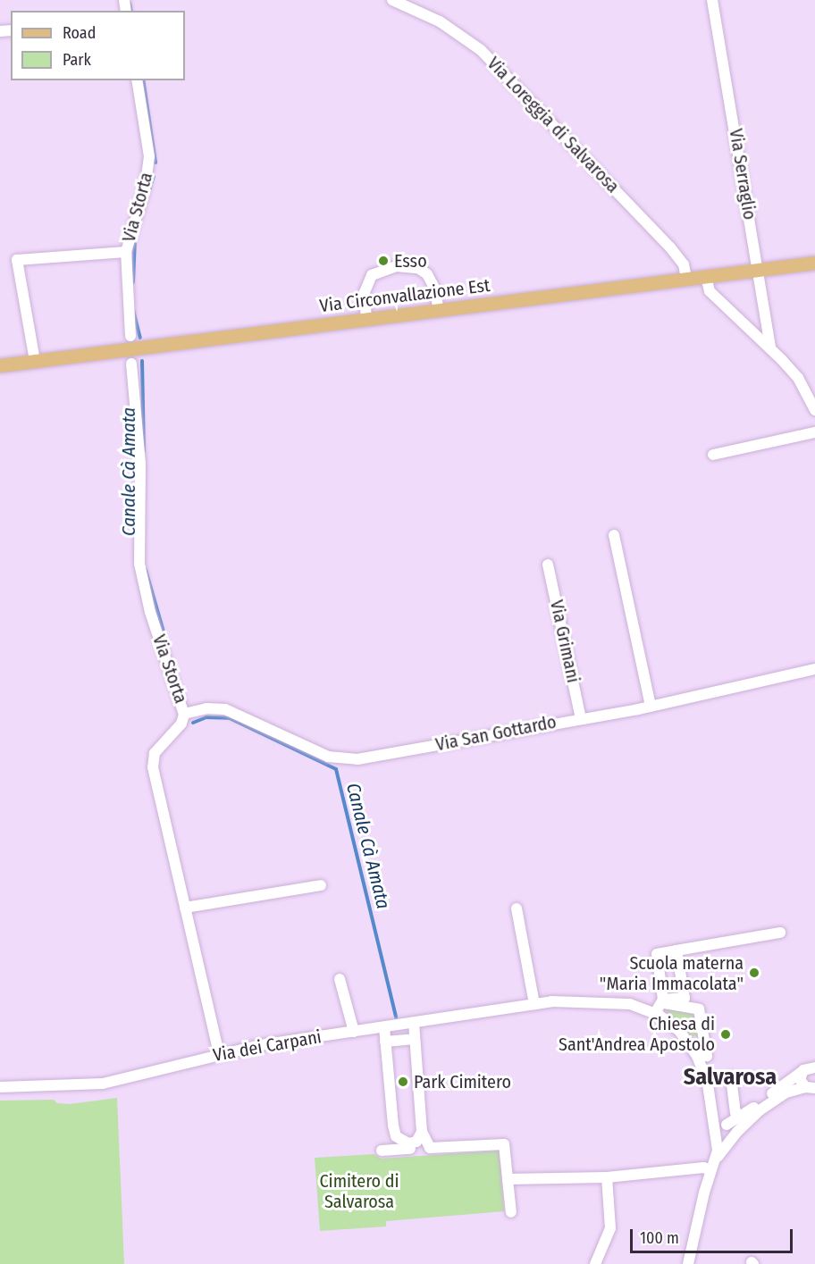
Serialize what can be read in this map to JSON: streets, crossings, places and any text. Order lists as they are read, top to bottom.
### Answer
{
  "streets": {
    "main road": ["Via Circonvallazione Est"],
    "street": [
      "Via Loreggia di Salvarosa",
      "Via Serraglio",
      "Via Storta",
      "Via Grimani",
      "Via San Gottardo",
      "Via dei Carpani"
    ]
  },
  "crossings": [
    ["Via Loreggia di Salvarosa", "Via Circonvallazione Est"],
    ["Via Serraglio", "Via Circonvallazione Est"],
    ["Via Storta", "Via San Gottardo"],
    ["Via Storta", "Via dei Carpani"],
    ["Via Grimani", "Via San Gottardo"]
  ],
  "districts": ["Salvarosa"],
  "water": ["Canale Cà Amata"],
  "parks": ["Cimitero di Salvarosa"],
  "places": [
    "Esso",
    "Scuola materna \"Maria Immacolata\"",
    "Chiesa di Sant'Andrea Apostolo",
    "Park Cimitero"
  ],
  "legend": ["Road", "Park"],
  "scale_bar": "100 m"
}
